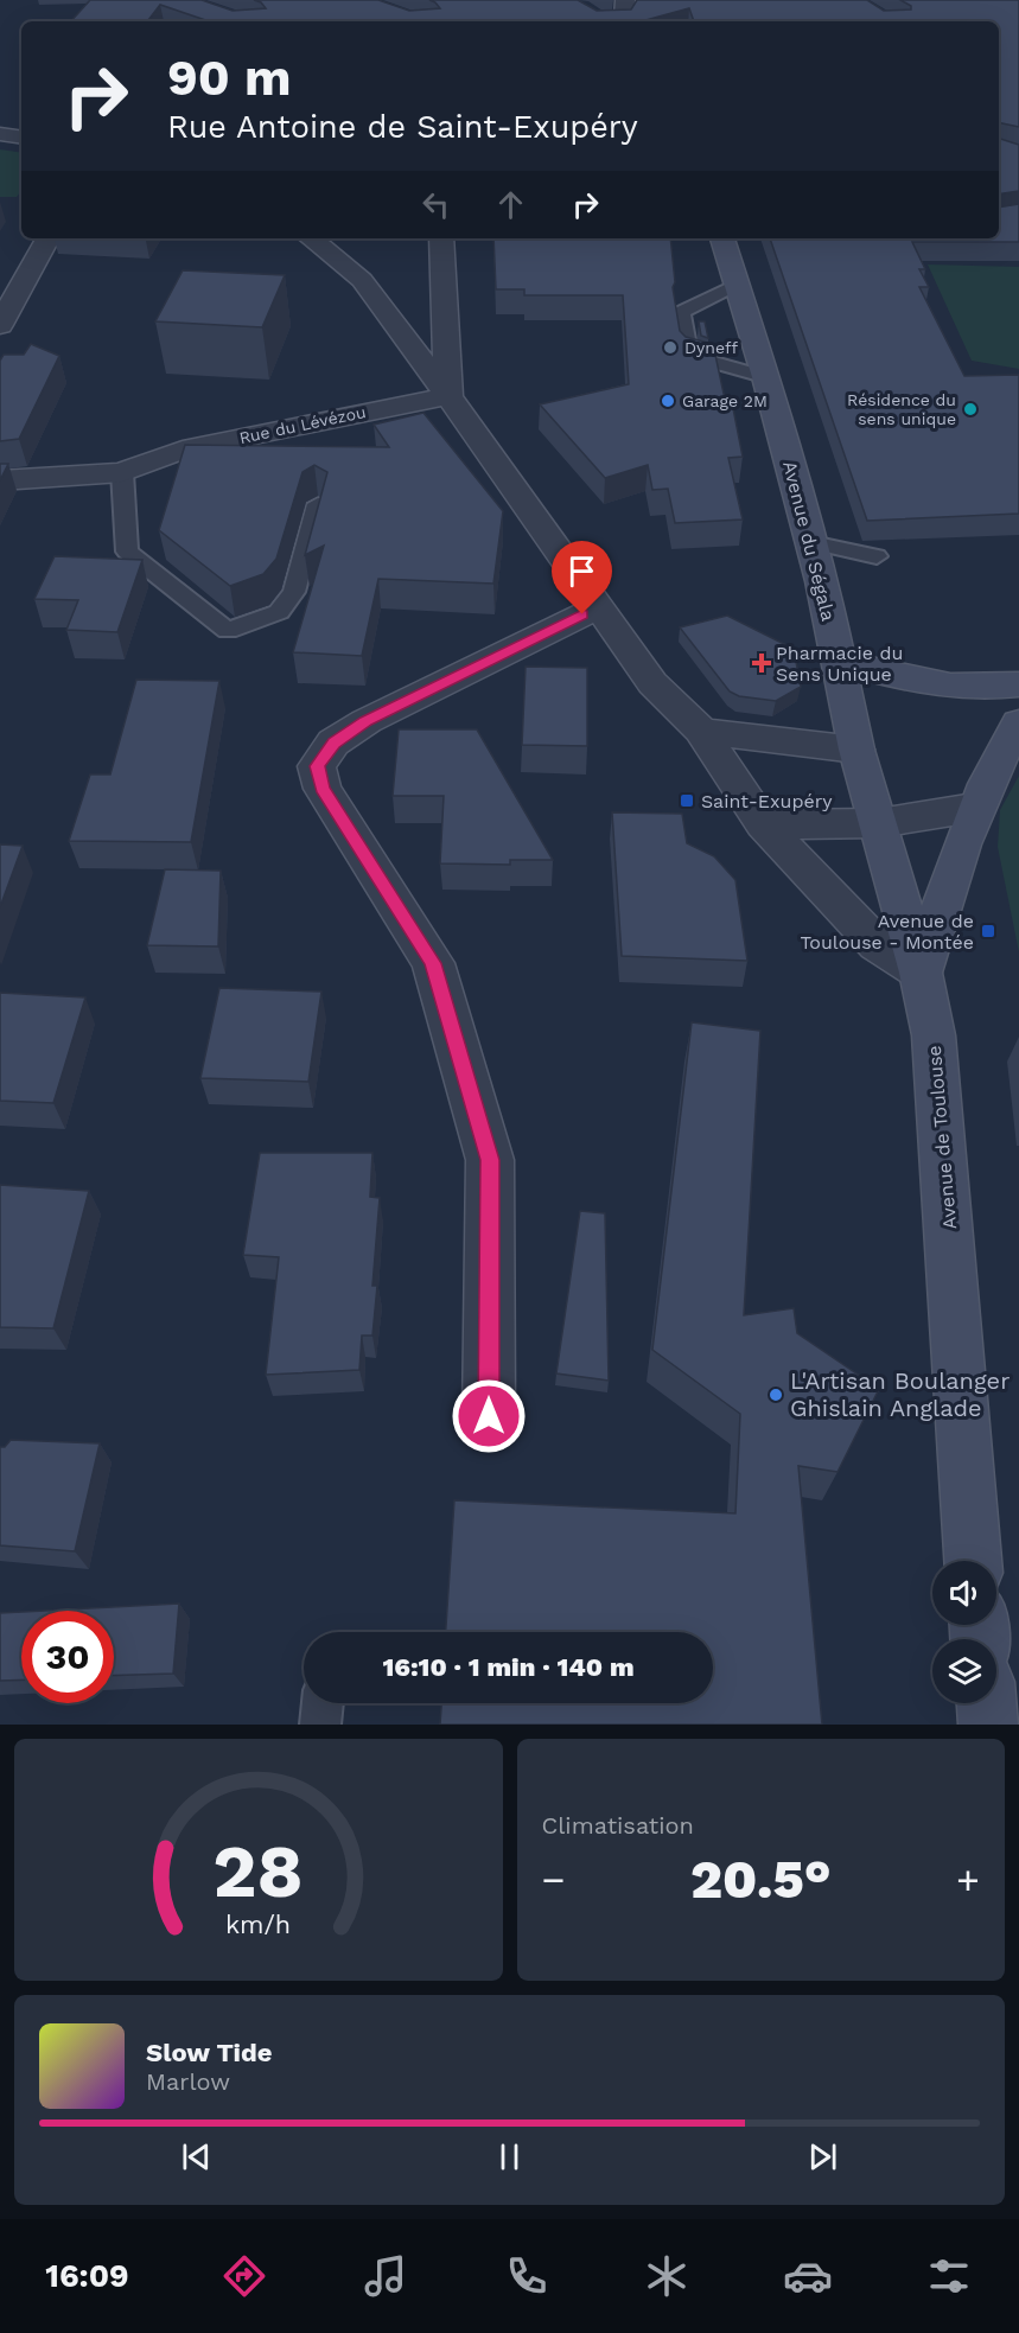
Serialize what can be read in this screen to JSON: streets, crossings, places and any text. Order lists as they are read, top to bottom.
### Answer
{
  "streets": {
    "main road": ["Avenue du Ségala", "Avenue de Toulouse"],
    "street": ["Rue du Lévézou"]
  },
  "crossings": [
    ["Avenue du Ségala", "Avenue de Toulouse"]
  ],
  "places": {
    "other": [
      "Dyneff",
      "Garage 2M",
      "Résidence du sens unique",
      "L'Artisan Boulanger Ghislain Anglade"
    ],
    "health": ["Pharmacie du Sens Unique"],
    "transit": ["Saint-Exupéry", "Avenue de Toulouse - Montée"]
  },
  "page": {
    "turn": ["90 m", "Rue Antoine de Saint-Exupéry"],
    "limit": "30",
    "trip": "16:10 · 1 min · 140 m",
    "tile": "Climatisation",
    "heat": ["−", "20.5°", "+"],
    "song": ["Slow Tide", "Marlow"],
    "tabs": "16:09",
    "gauge": ["28", "km/h"]
  }
}
